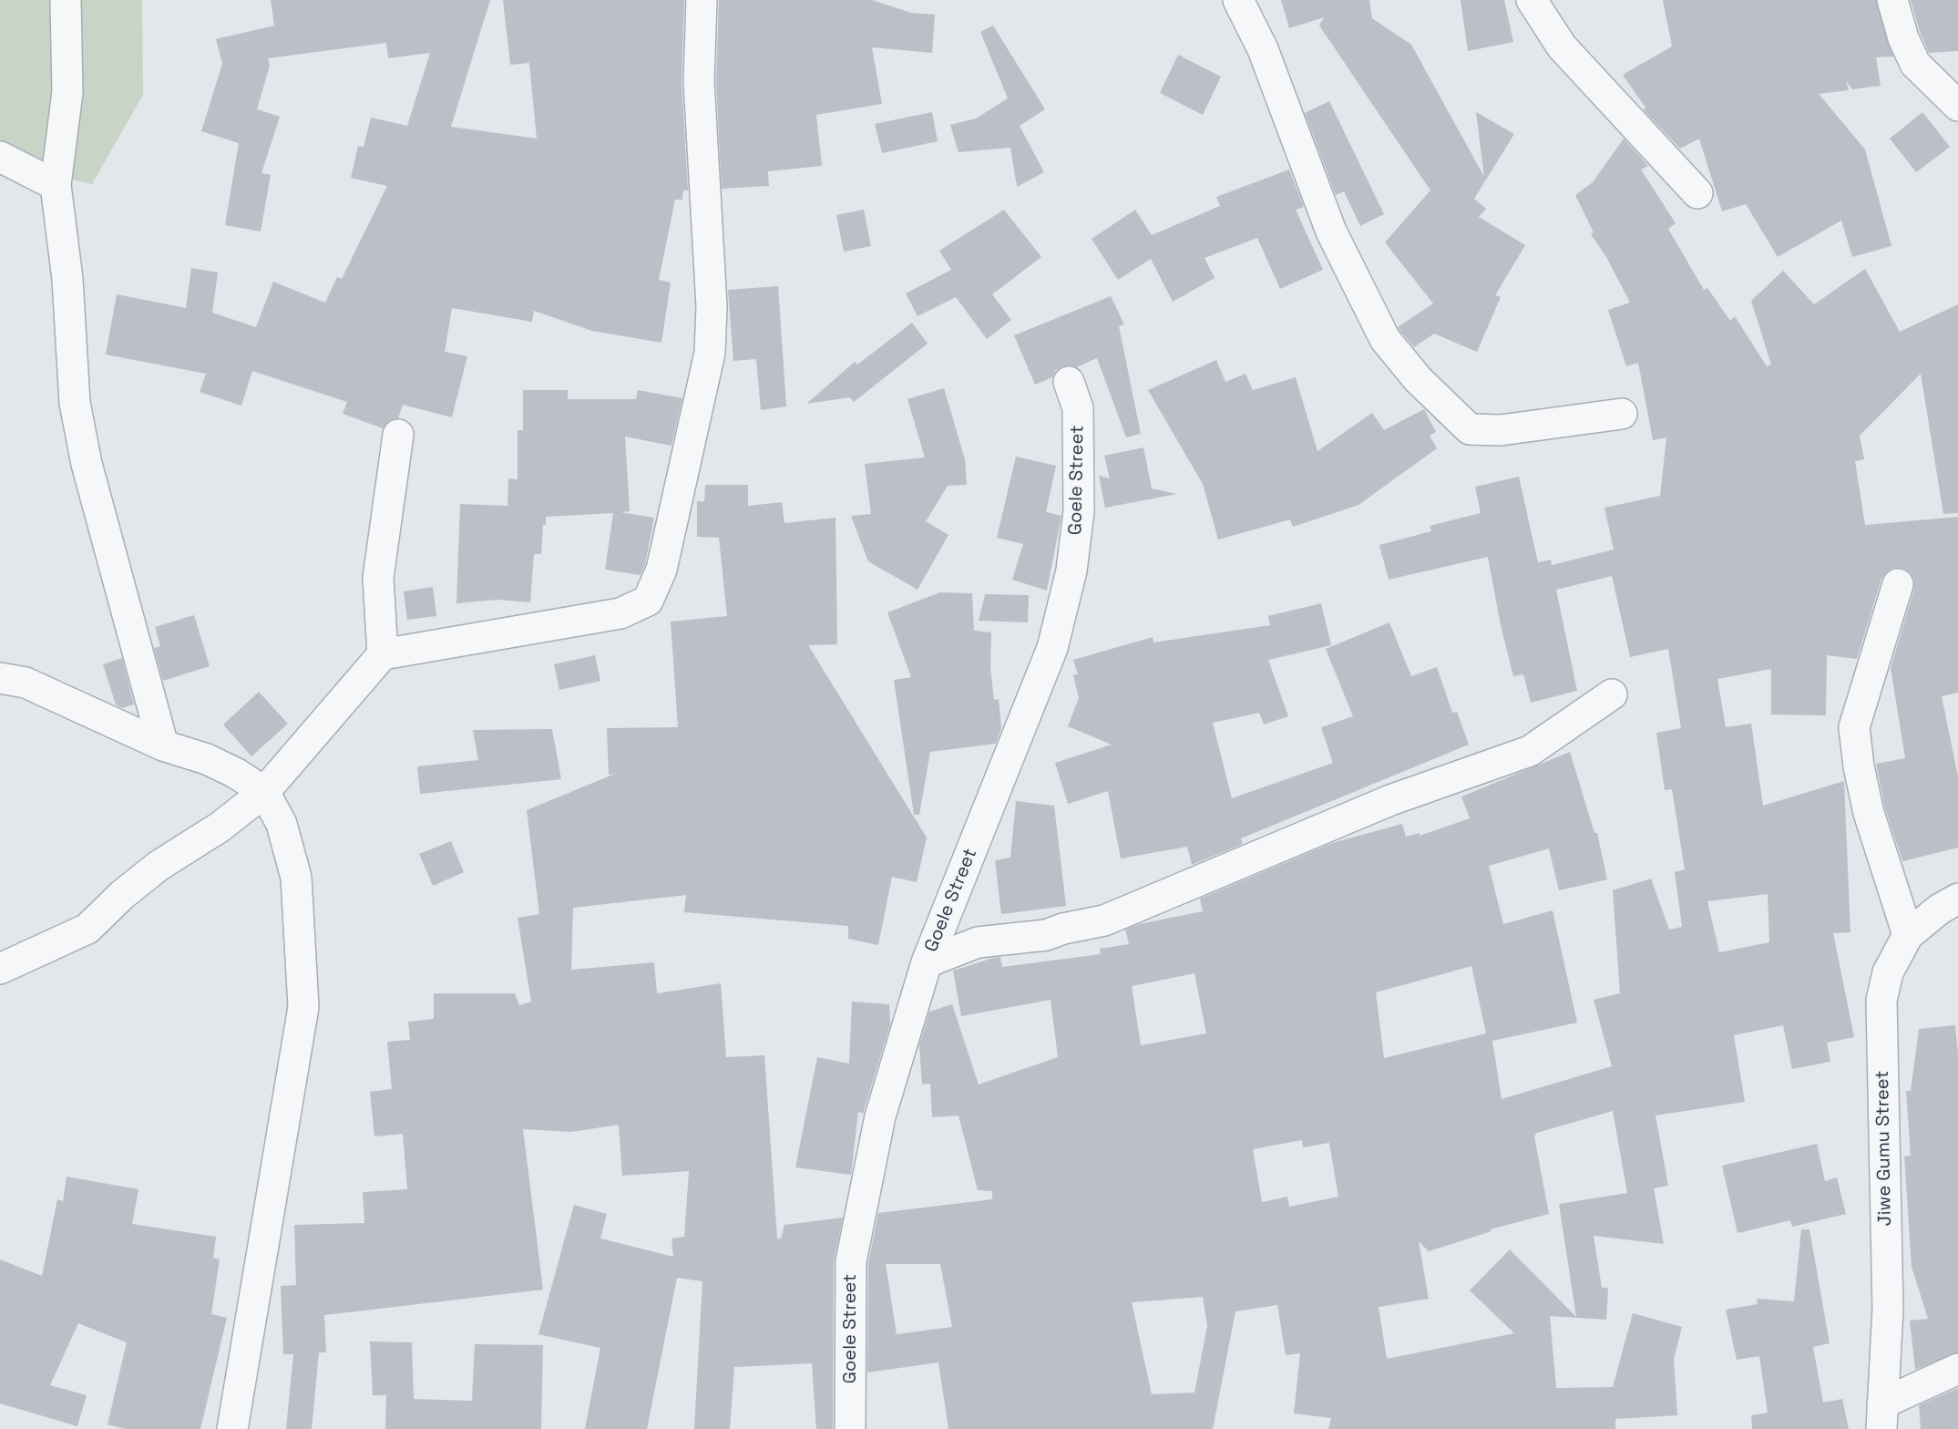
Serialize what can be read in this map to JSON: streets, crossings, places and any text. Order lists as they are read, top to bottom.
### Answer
{
  "streets": {
    "street": ["Goele Street", "Jiwe Gumu Street"]
  }
}
